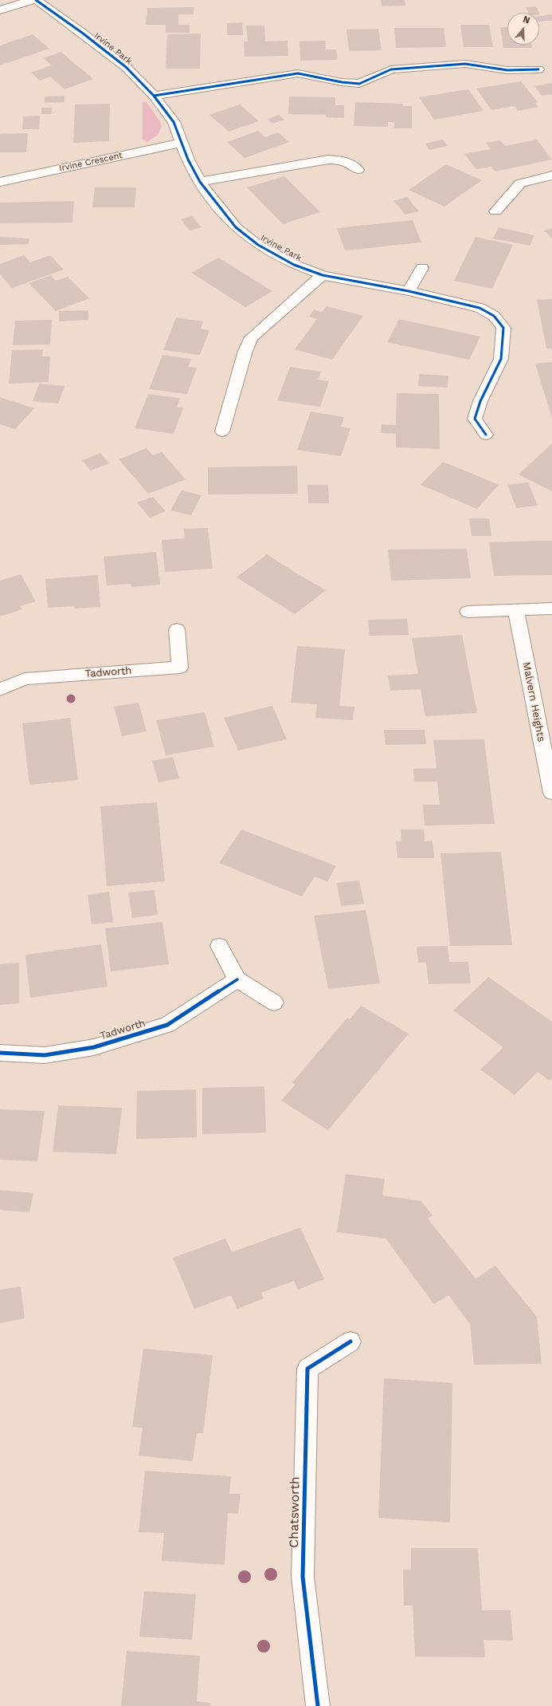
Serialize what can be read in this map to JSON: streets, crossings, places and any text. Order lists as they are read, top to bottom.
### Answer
{
  "streets": {
    "street": [
      "Irvine Park",
      "Irvine Crescent",
      "Tadworth",
      "Malvern Heights",
      "Chatsworth"
    ]
  },
  "crossings": [
    ["Irvine Park", "Irvine Crescent"]
  ],
  "north": "top"
}
